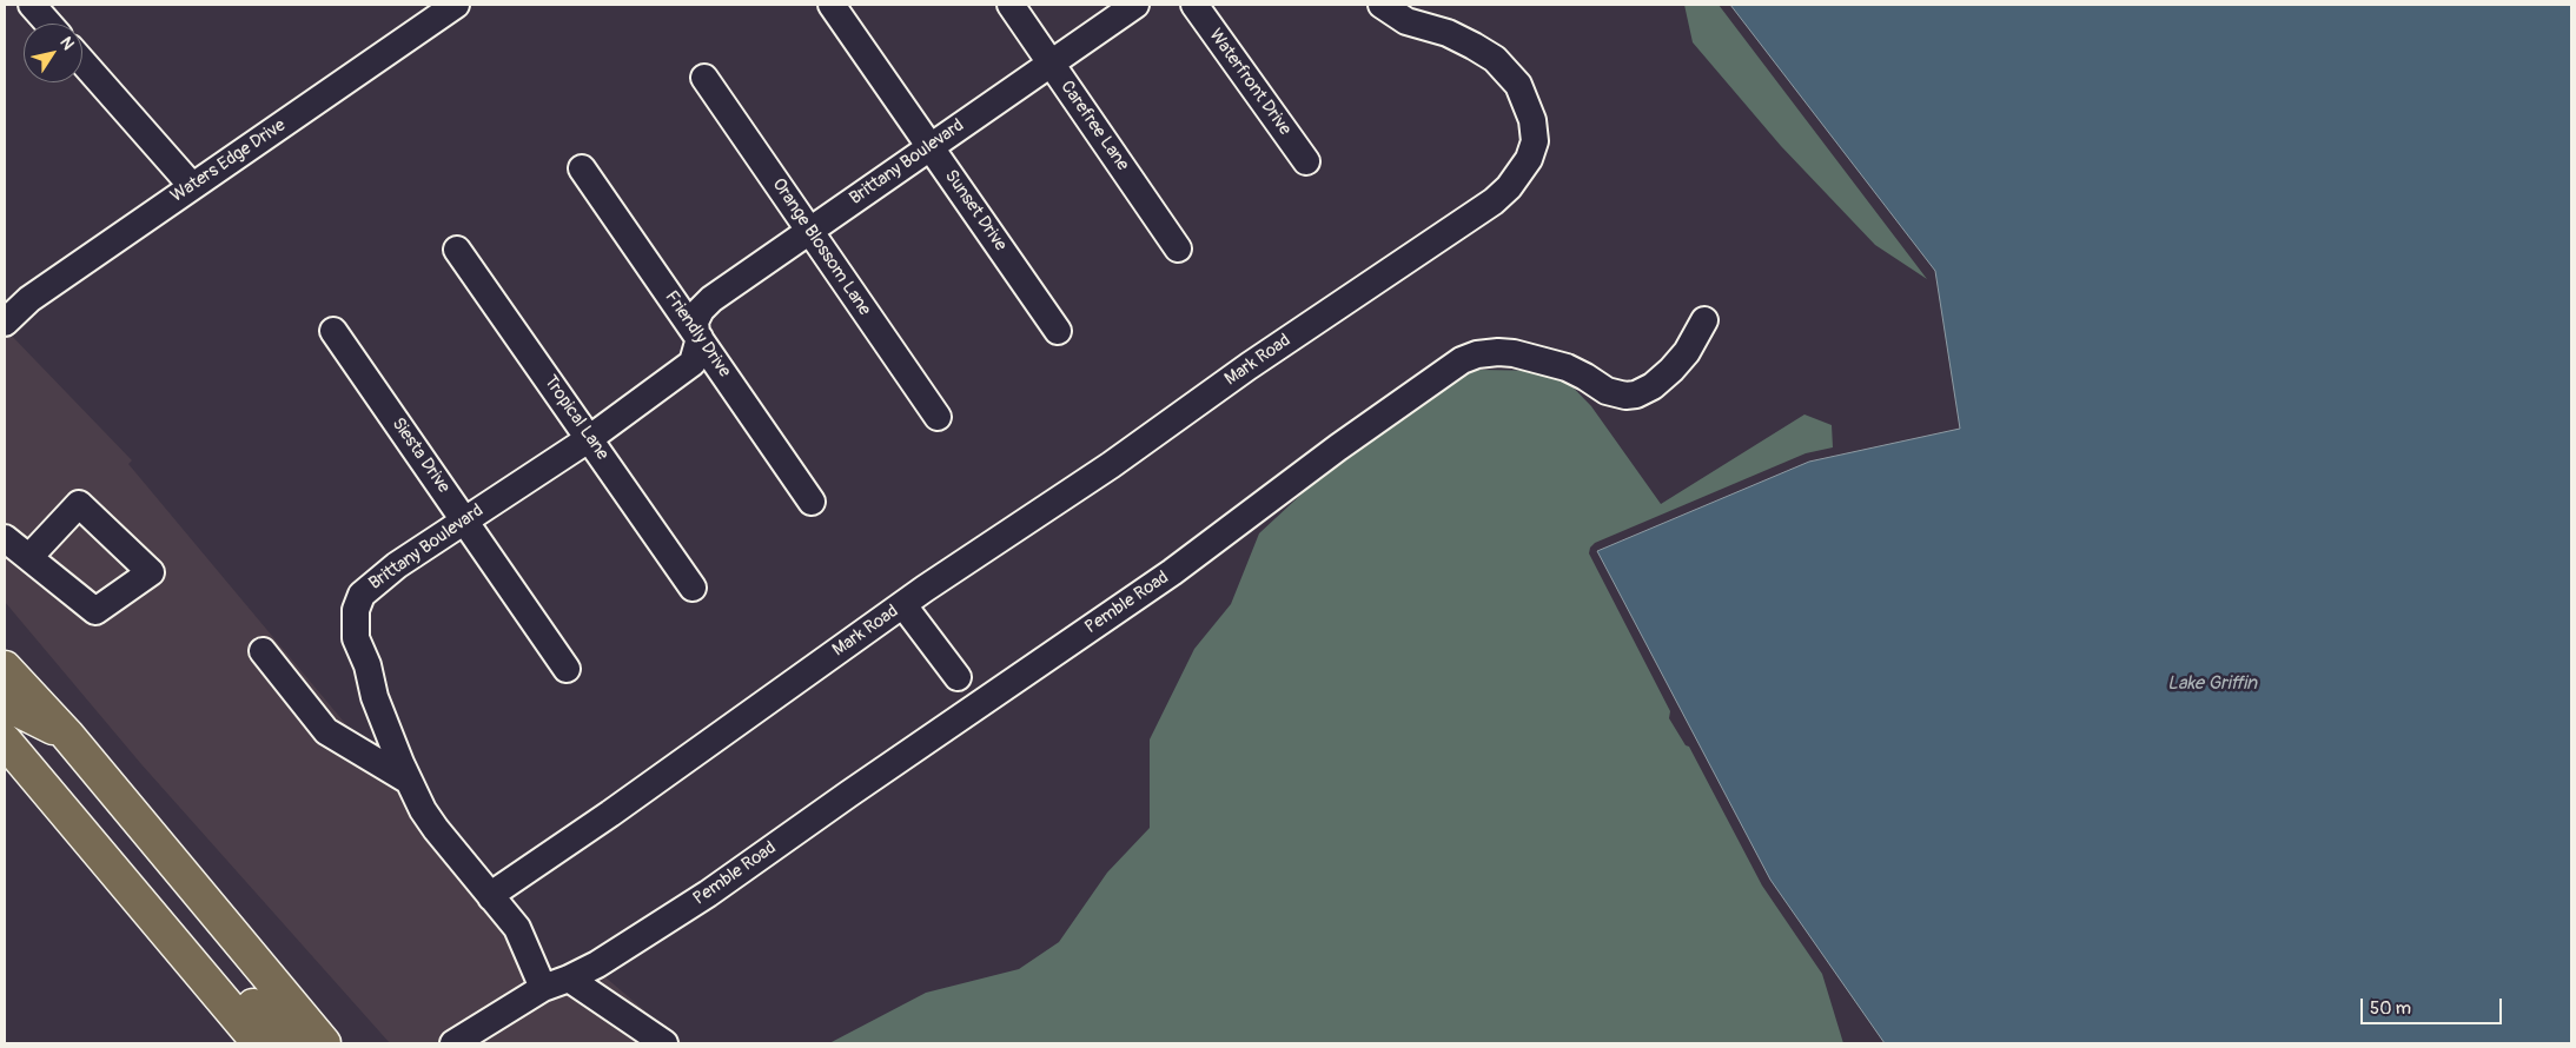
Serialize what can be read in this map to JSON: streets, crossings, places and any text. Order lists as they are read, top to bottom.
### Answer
{
  "streets": {
    "street": [
      "Waterfront Drive",
      "Carefree Lane",
      "Waters Edge Drive",
      "Brittany Boulevard",
      "Sunset Drive",
      "Orange Blossom Lane",
      "Friendly Drive",
      "Mark Road",
      "Tropical Lane",
      "Siesta Drive",
      "Pemble Road"
    ]
  },
  "crossings": [
    ["Carefree Lane", "Brittany Boulevard"],
    ["Brittany Boulevard", "Sunset Drive"],
    ["Brittany Boulevard", "Orange Blossom Lane"],
    ["Brittany Boulevard", "Friendly Drive"],
    ["Brittany Boulevard", "Mark Road"],
    ["Brittany Boulevard", "Tropical Lane"],
    ["Brittany Boulevard", "Siesta Drive"]
  ],
  "water": ["Lake Griffin"],
  "scale_bar": "50 m",
  "north": "top right"
}
